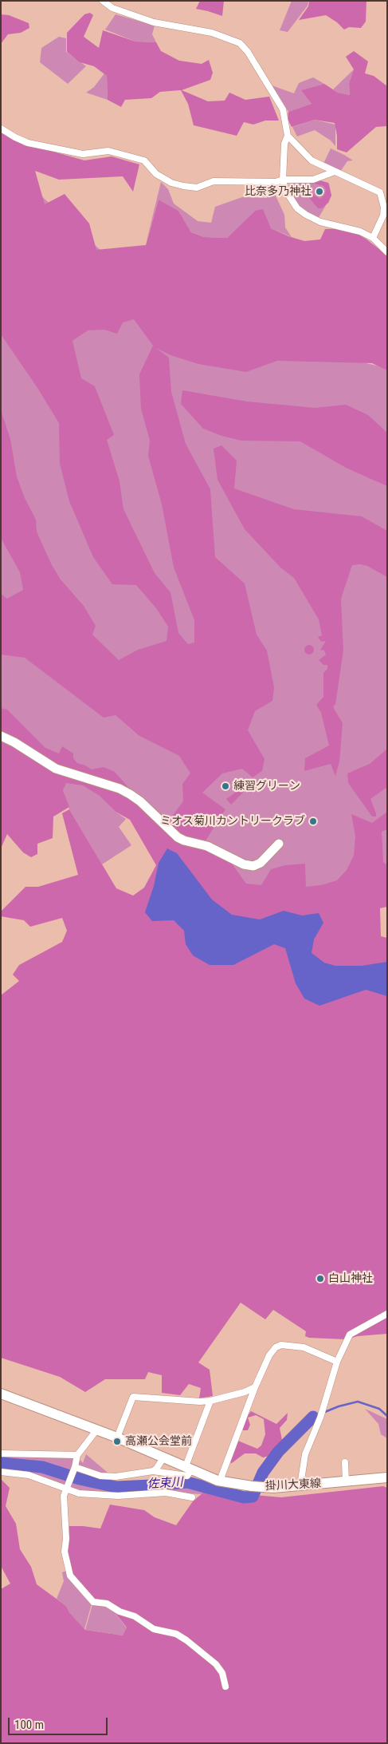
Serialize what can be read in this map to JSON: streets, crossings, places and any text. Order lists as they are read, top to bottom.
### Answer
{
  "streets": {
    "main road": ["掛川大東線"]
  },
  "water": ["佐束川"],
  "places": [
    "比奈多乃神社",
    "練習グリーン",
    "ミオス菊川カントリークラブ",
    "白山神社",
    "高瀬公会堂前"
  ],
  "scale_bar": "100 m"
}
